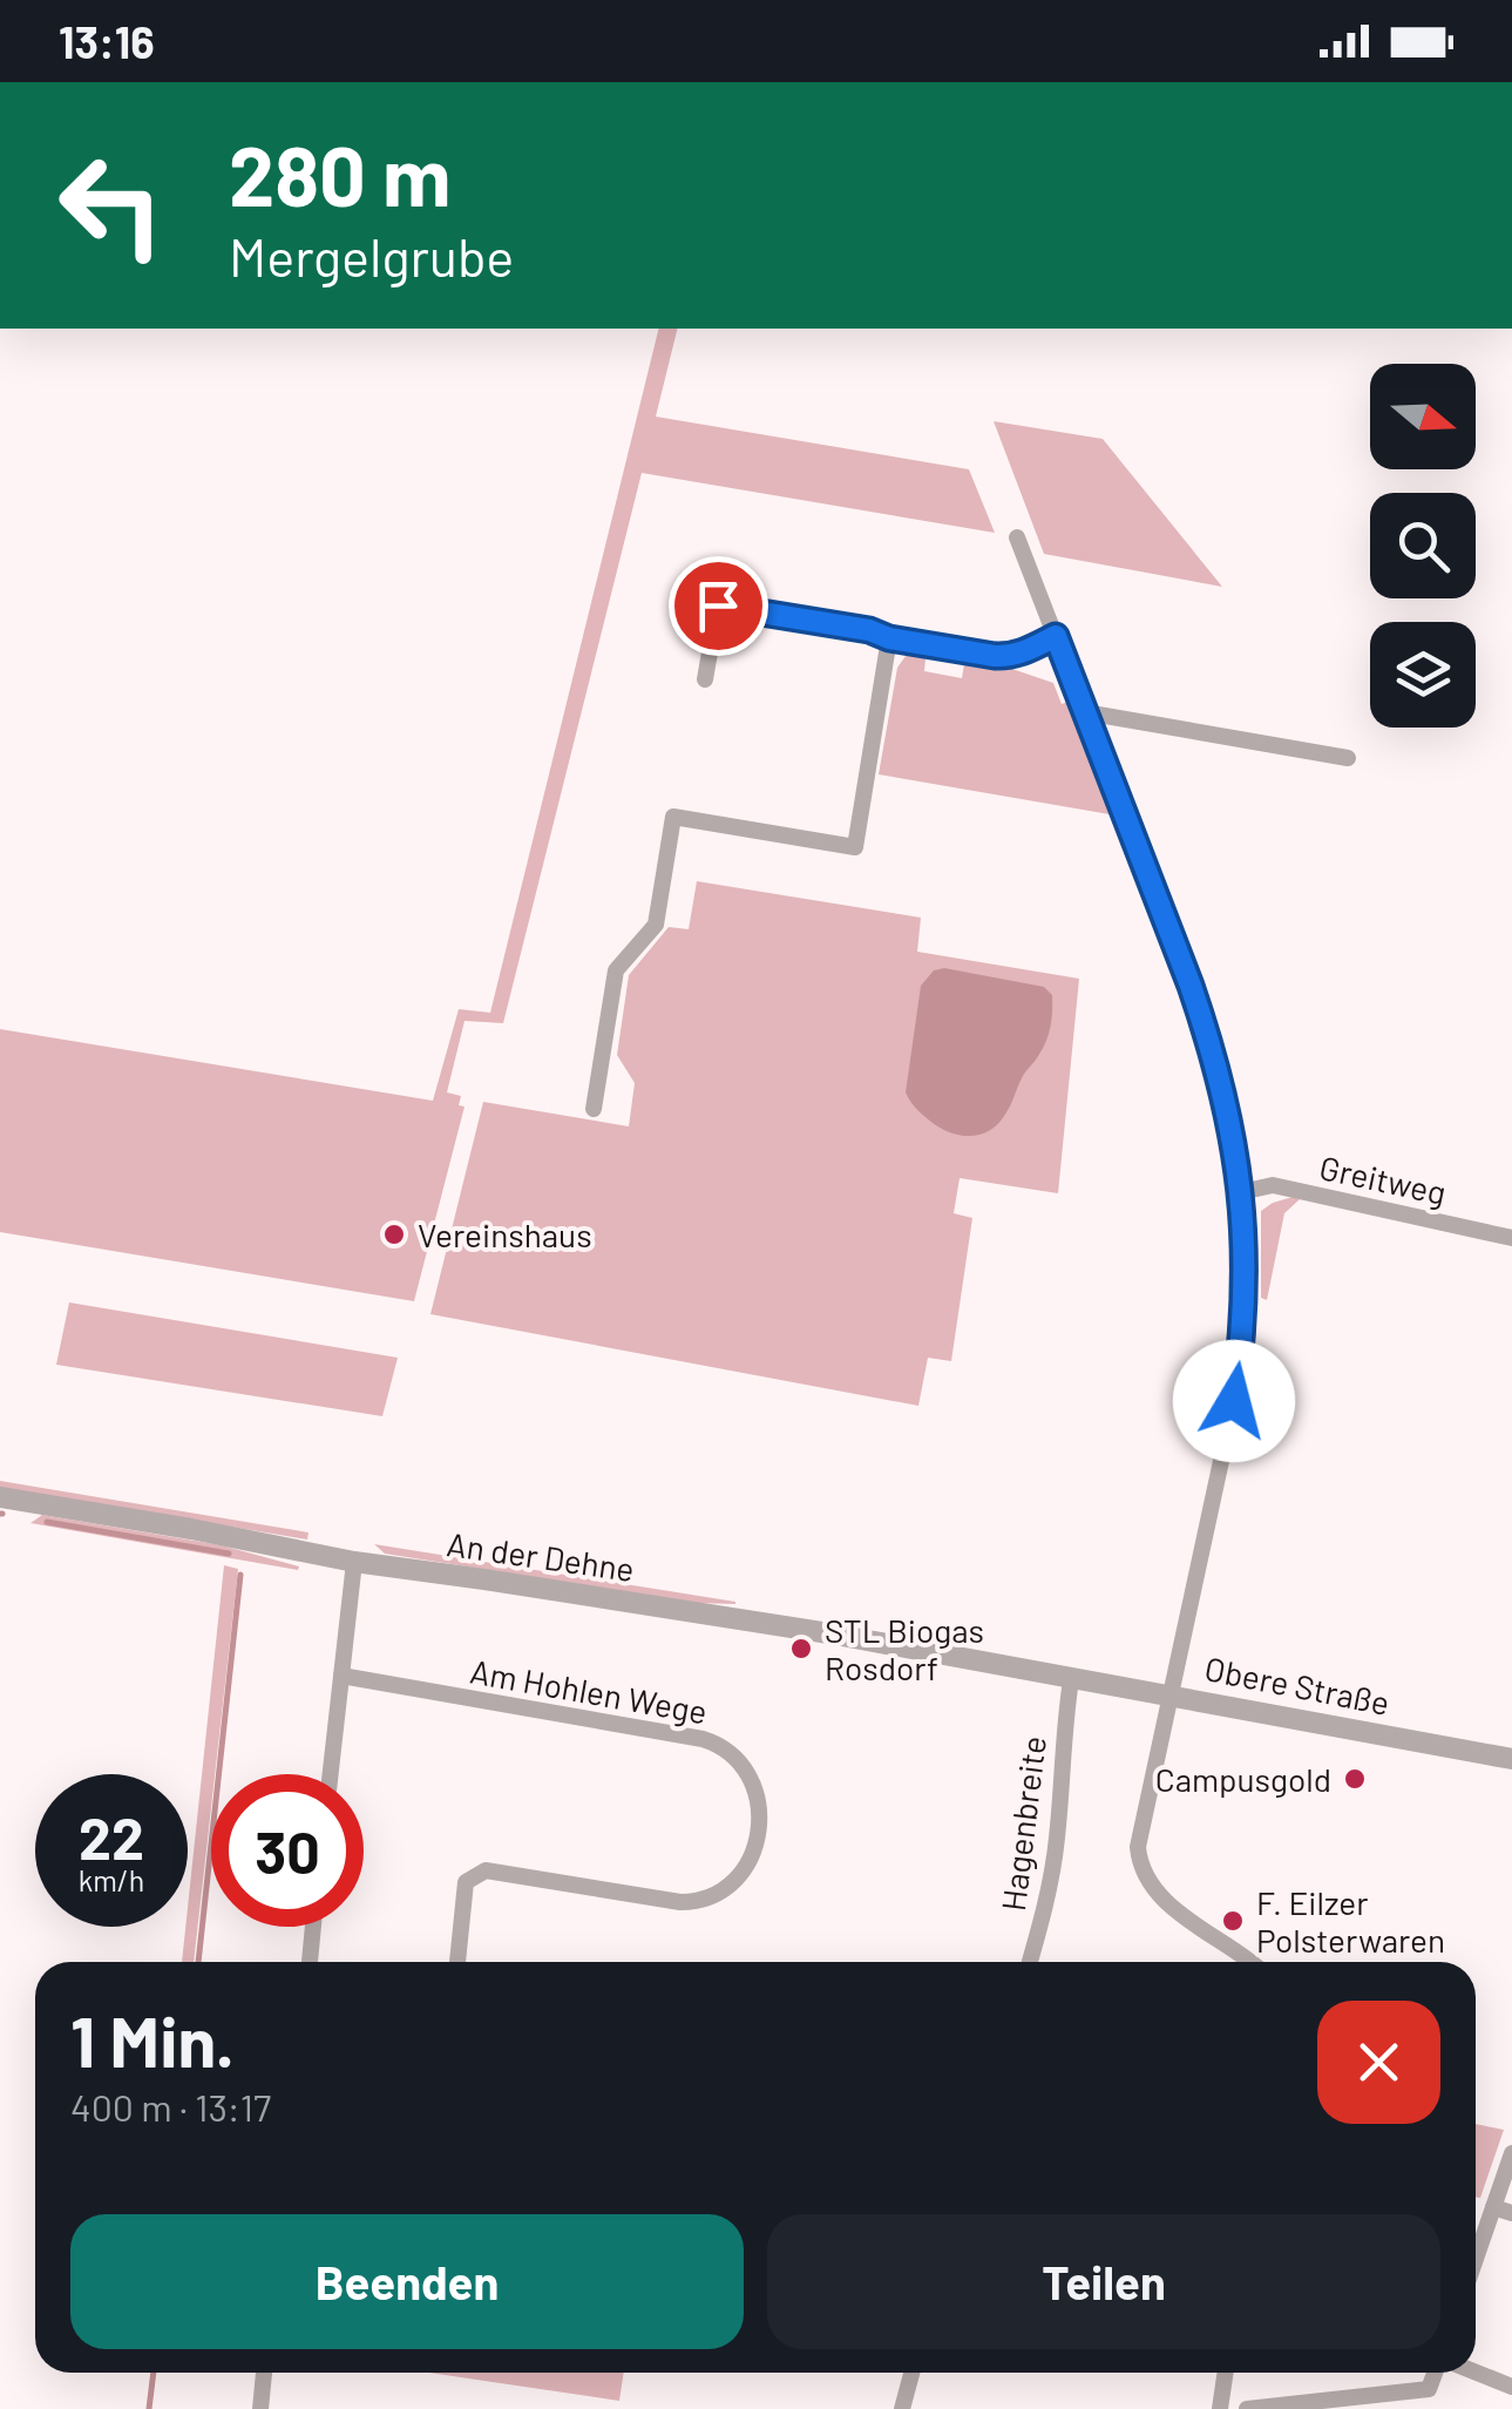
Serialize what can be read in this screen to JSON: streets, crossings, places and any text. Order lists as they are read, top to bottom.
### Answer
{
  "streets": {
    "street": [
      "Greitweg",
      "An der Dehne",
      "Obere Straße",
      "Am Hohlen Wege",
      "Hagenbreite"
    ]
  },
  "crossings": [
    ["An der Dehne", "Obere Straße"],
    ["An der Dehne", "Hagenbreite"],
    ["Obere Straße", "Hagenbreite"]
  ],
  "places": [
    "Vereinshaus",
    "STL Biogas Rosdorf",
    "Campusgold",
    "F. Eilzer Polsterwaren"
  ],
  "north": "right",
  "page": {
    "status": "13:16",
    "turn": ["280 m", "Mergelgrube"],
    "speed": "22 km/h",
    "limit": "30",
    "heading": ["1 Min.", "400 m · 13:17"],
    "buttons": ["Beenden", "Teilen"]
  }
}
